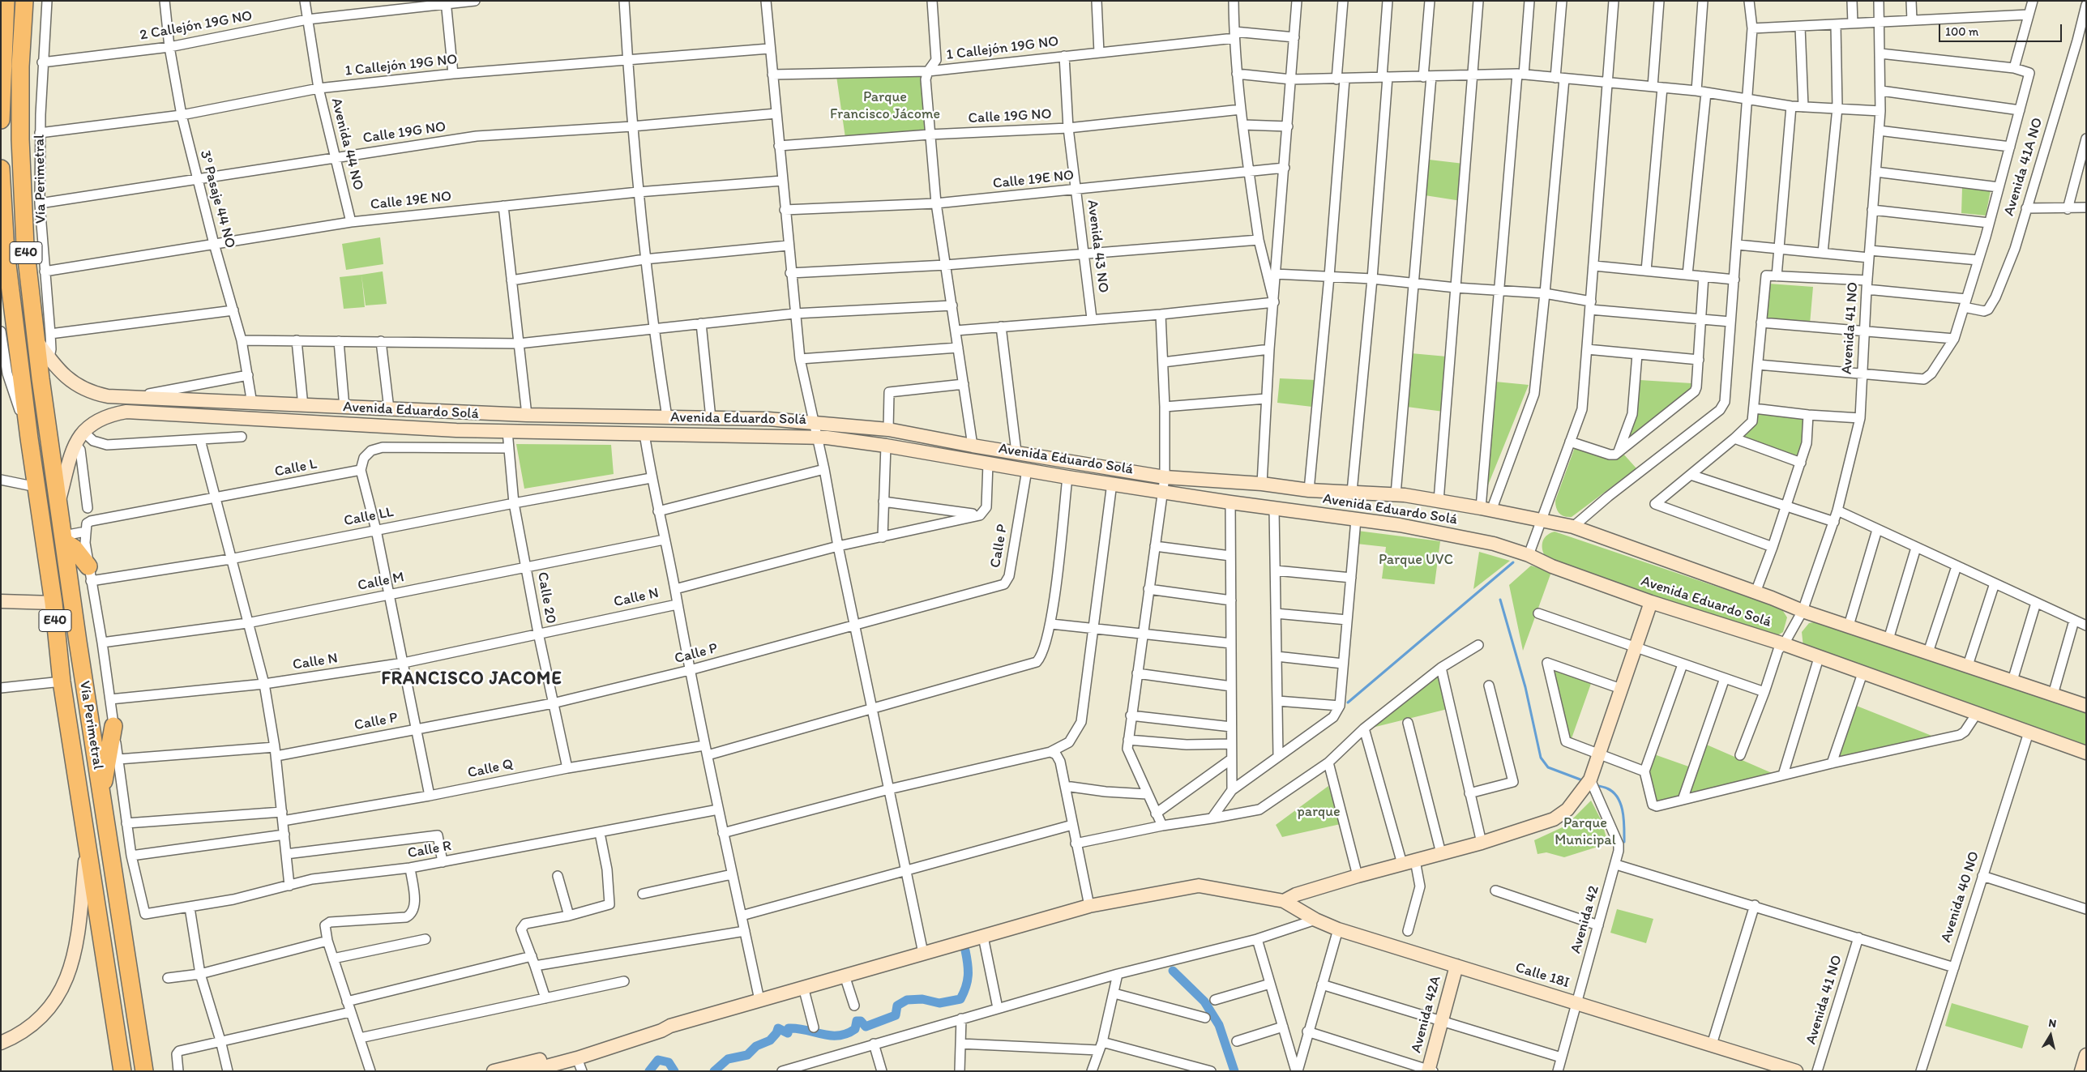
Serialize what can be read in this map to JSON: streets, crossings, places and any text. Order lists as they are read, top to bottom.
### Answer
{
  "streets": {
    "highway": ["Vía Perimetral", "E40"],
    "main road": ["Avenida Eduardo Solá", "Calle 18I", "Avenida 42A"],
    "street": [
      "2 Callejón 19G NO",
      "1 Callejón 19G NO",
      "Calle 19G NO",
      "Avenida 44 NO",
      "Avenida 41A NO",
      "Calle 19E NO",
      "3º Pasaje 44 NO",
      "Avenida 43 NO",
      "Avenida 41 NO",
      "Calle L",
      "Calle LL",
      "Calle P",
      "Calle M",
      "Calle 20",
      "Calle N",
      "Calle Q",
      "Calle R",
      "Avenida 40 NO",
      "Avenida 42"
    ]
  },
  "crossings": [
    ["2 Callejón 19G NO", "Avenida 44 NO"],
    ["2 Callejón 19G NO", "Vía Perimetral"],
    ["2 Callejón 19G NO", "3º Pasaje 44 NO"],
    ["1 Callejón 19G NO", "Avenida 44 NO"],
    ["1 Callejón 19G NO", "Vía Perimetral"],
    ["1 Callejón 19G NO", "3º Pasaje 44 NO"],
    ["1 Callejón 19G NO", "Avenida 43 NO"],
    ["Calle 19G NO", "Avenida 44 NO"],
    ["Calle 19G NO", "Vía Perimetral"],
    ["Calle 19G NO", "3º Pasaje 44 NO"],
    ["Calle 19G NO", "Avenida 43 NO"],
    ["Avenida 44 NO", "Calle 19E NO"],
    ["Vía Perimetral", "Calle 19E NO"],
    ["Vía Perimetral", "Avenida Eduardo Solá"],
    ["Calle 19E NO", "3º Pasaje 44 NO"],
    ["Calle 19E NO", "Avenida 43 NO"],
    ["3º Pasaje 44 NO", "Avenida Eduardo Solá"],
    ["Avenida 41 NO", "Avenida Eduardo Solá"],
    ["Avenida Eduardo Solá", "Calle P"],
    ["Avenida Eduardo Solá", "Calle 20"],
    ["Avenida Eduardo Solá", "Avenida 40 NO"],
    ["Calle LL", "Calle 20"],
    ["Calle P", "Calle 20"],
    ["Calle M", "Calle 20"],
    ["Calle 20", "Calle N"],
    ["Calle 20", "Calle Q"],
    ["Avenida 42", "Calle 18I"],
    ["Calle 18I", "Avenida 42A"]
  ],
  "districts": ["FRANCISCO JACOME"],
  "parks": [
    "Parque Francisco Jácome",
    "Parque UVC",
    "parque",
    "Parque Municipal"
  ],
  "scale_bar": "100 m",
  "north": "top"
}
